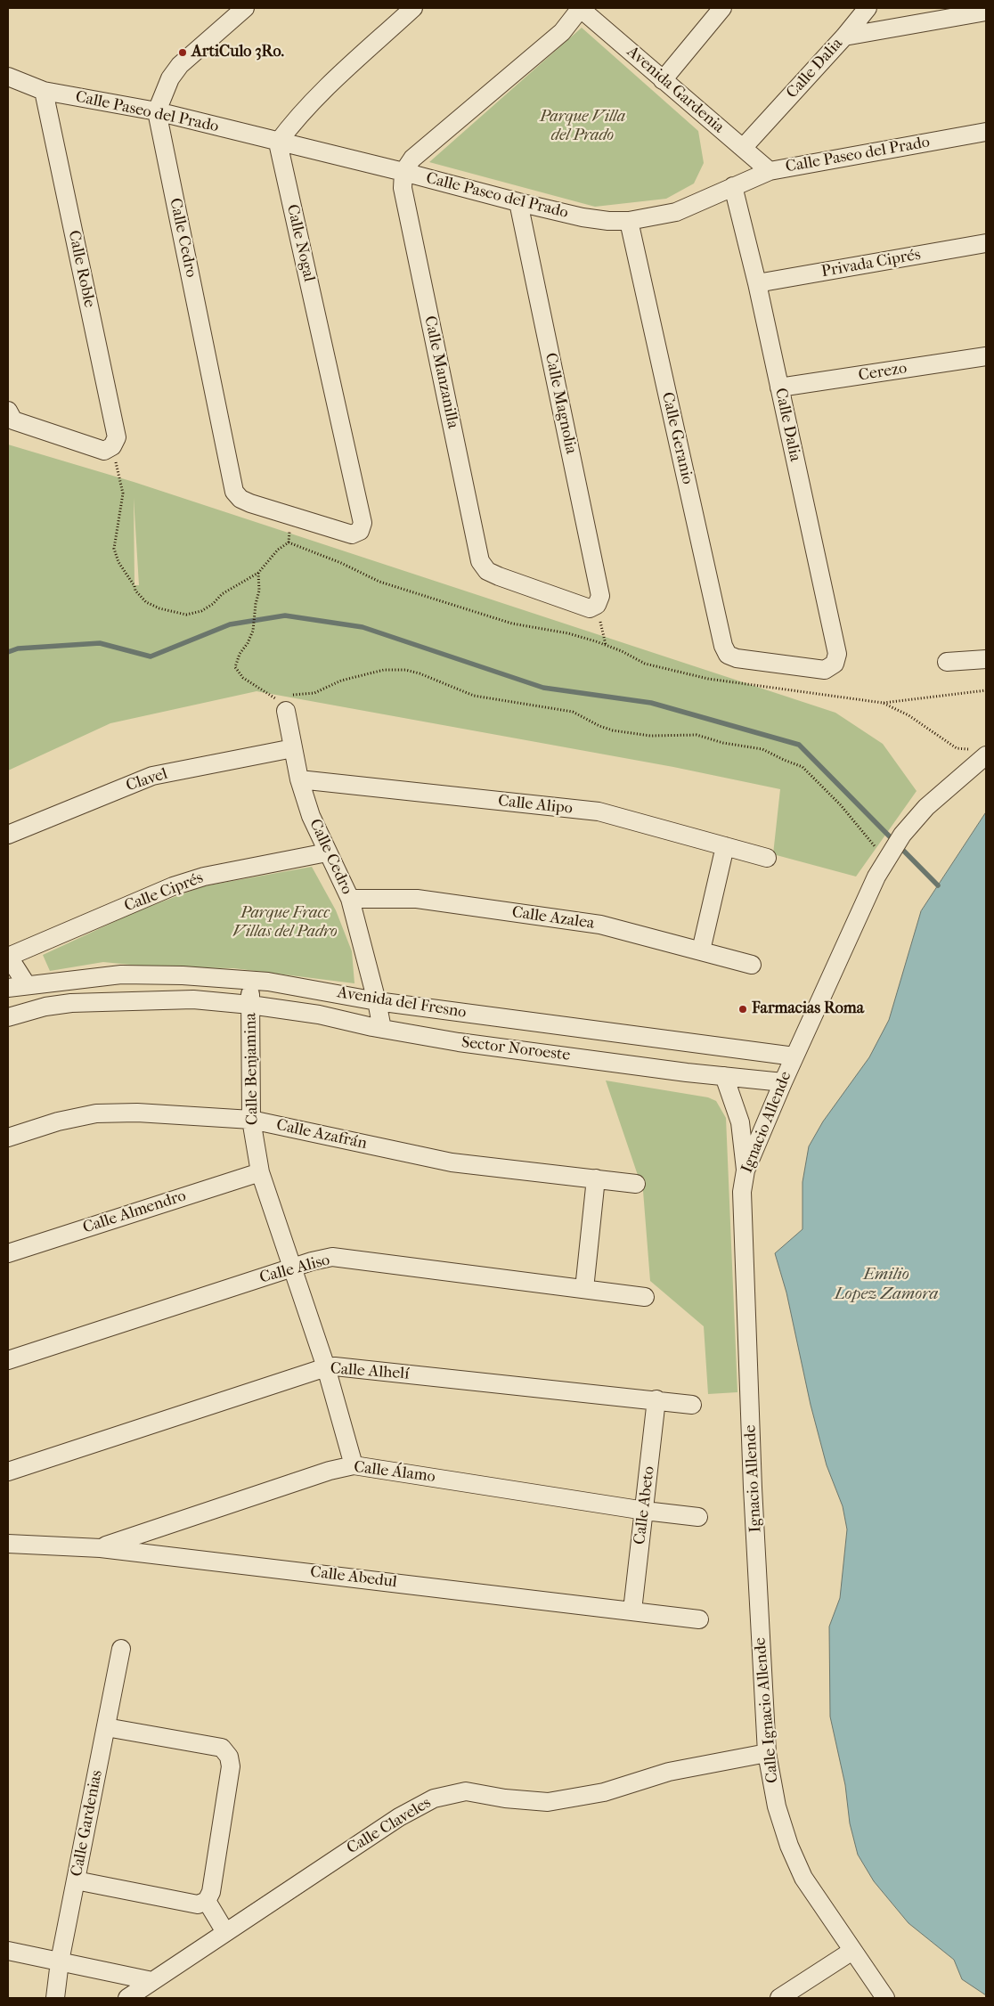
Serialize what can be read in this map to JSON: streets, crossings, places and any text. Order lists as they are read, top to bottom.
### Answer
{
  "streets": {
    "street": [
      "Calle Dalia",
      "Avenida Gardenia",
      "Calle Paseo del Prado",
      "Calle Cedro",
      "Calle Nogal",
      "Privada Ciprés",
      "Calle Roble",
      "Calle Manzanilla",
      "Cerezo",
      "Calle Magnolia",
      "Calle Geranio",
      "Clavel",
      "Calle Alipo",
      "Calle Ciprés",
      "Calle Azalea",
      "Avenida del Fresno",
      "Sector Noroeste",
      "Calle Benjamina",
      "Ignacio Allende",
      "Calle Azafrán",
      "Calle Almendro",
      "Calle Aliso",
      "Calle Alhelí",
      "Calle Álamo",
      "Calle Abeto",
      "Calle Abedul",
      "Calle Ignacio Allende",
      "Calle Gardenias",
      "Calle Claveles"
    ]
  },
  "crossings": [
    ["Calle Dalia", "Avenida Gardenia"],
    ["Calle Dalia", "Calle Paseo del Prado"],
    ["Calle Dalia", "Privada Ciprés"],
    ["Calle Dalia", "Cerezo"],
    ["Calle Dalia", "Calle Geranio"],
    ["Avenida Gardenia", "Calle Paseo del Prado"],
    ["Calle Paseo del Prado", "Calle Cedro"],
    ["Calle Paseo del Prado", "Calle Nogal"],
    ["Calle Paseo del Prado", "Calle Roble"],
    ["Calle Paseo del Prado", "Calle Manzanilla"],
    ["Calle Paseo del Prado", "Calle Magnolia"],
    ["Calle Paseo del Prado", "Calle Geranio"],
    ["Calle Cedro", "Calle Nogal"],
    ["Calle Cedro", "Clavel"],
    ["Calle Cedro", "Calle Alipo"],
    ["Calle Cedro", "Calle Ciprés"],
    ["Calle Cedro", "Calle Azalea"],
    ["Calle Cedro", "Avenida del Fresno"],
    ["Calle Cedro", "Sector Noroeste"],
    ["Calle Manzanilla", "Calle Magnolia"],
    ["Avenida del Fresno", "Calle Benjamina"],
    ["Avenida del Fresno", "Ignacio Allende"],
    ["Sector Noroeste", "Calle Benjamina"],
    ["Sector Noroeste", "Ignacio Allende"],
    ["Calle Benjamina", "Calle Azafrán"],
    ["Calle Benjamina", "Calle Almendro"],
    ["Calle Benjamina", "Calle Aliso"],
    ["Calle Benjamina", "Calle Alhelí"],
    ["Calle Benjamina", "Calle Álamo"],
    ["Ignacio Allende", "Calle Ignacio Allende"],
    ["Calle Alhelí", "Calle Abeto"],
    ["Calle Álamo", "Calle Abeto"],
    ["Calle Álamo", "Calle Abedul"],
    ["Calle Abeto", "Calle Abedul"],
    ["Calle Ignacio Allende", "Calle Claveles"]
  ],
  "water": ["Emilio Lopez Zamora"],
  "parks": ["Parque Villa del Prado", "Parque Fracc Villas del Padro"],
  "places": ["ArtiCulo 3Ro.", "Farmacias Roma"]
}
